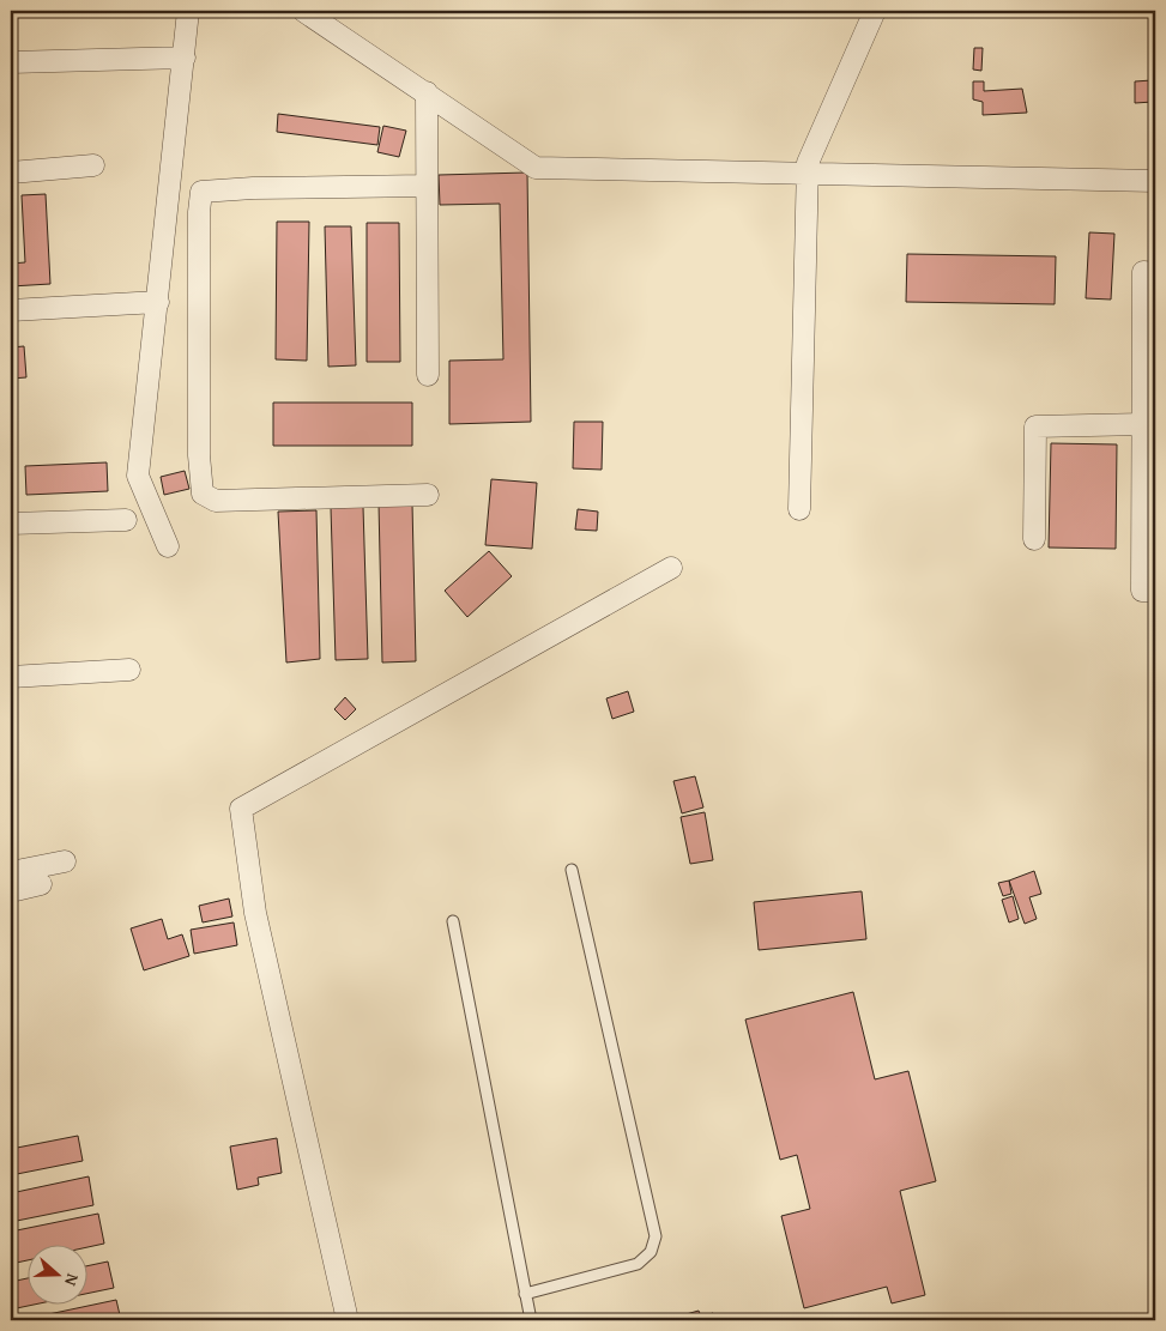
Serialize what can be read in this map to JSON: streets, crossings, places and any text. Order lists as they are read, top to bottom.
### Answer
{
  "north": "right"
}
